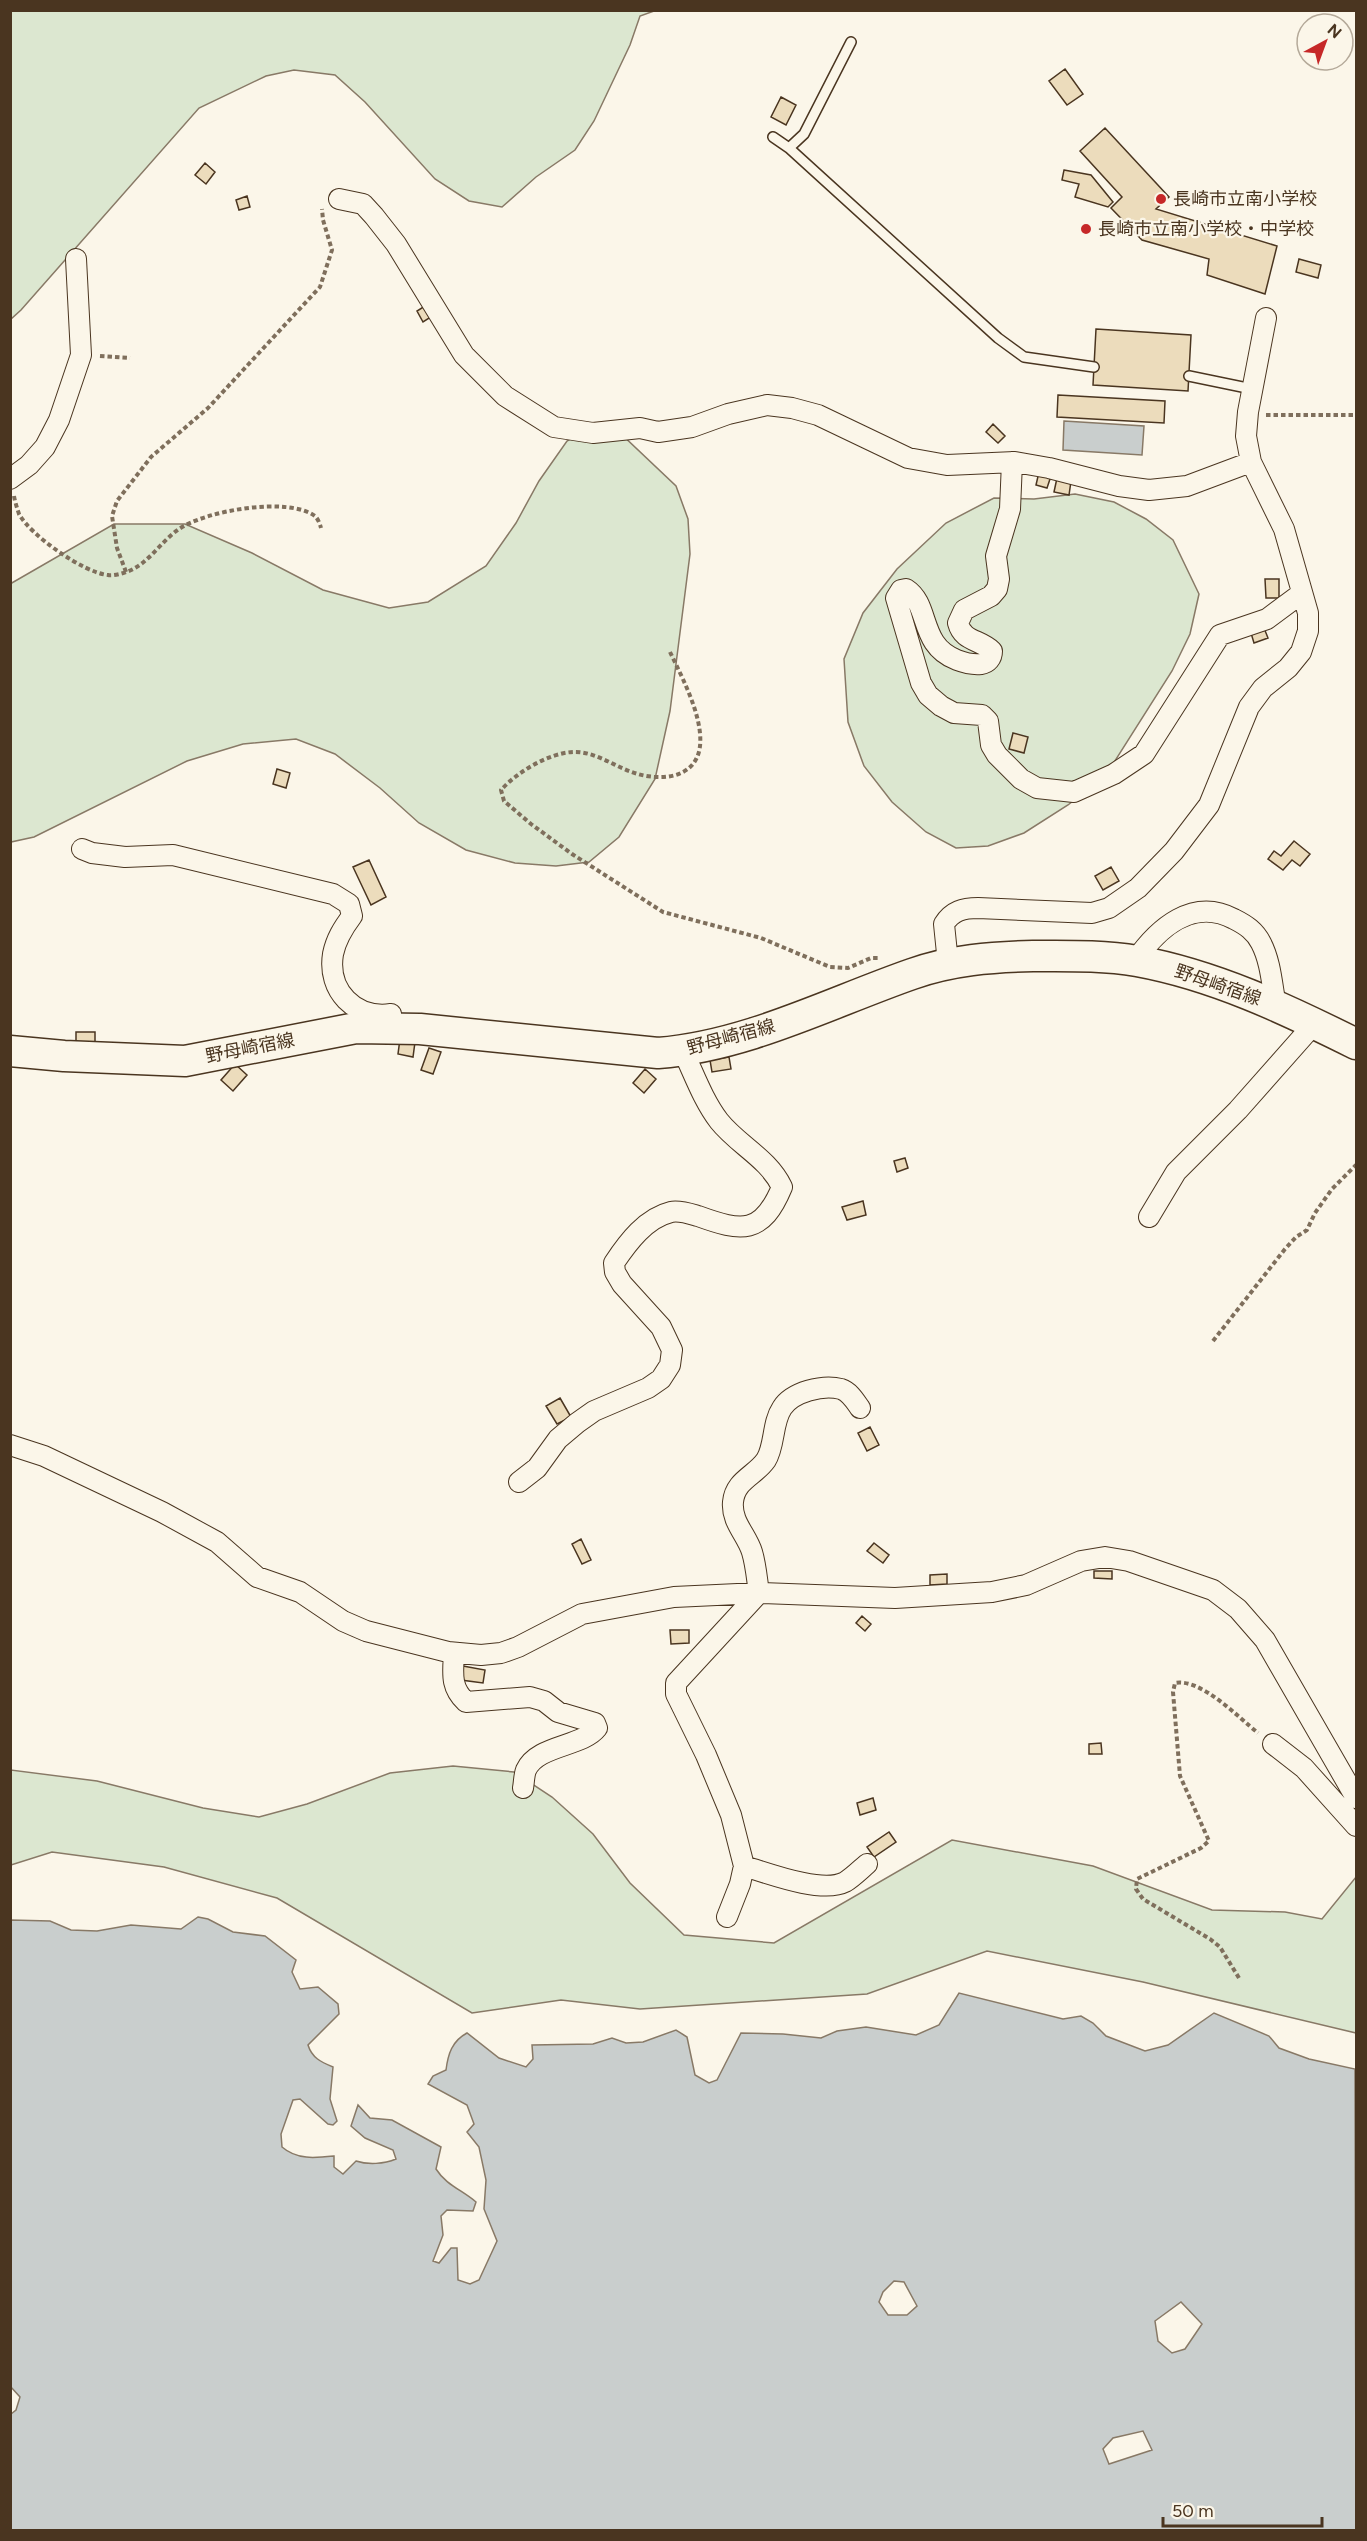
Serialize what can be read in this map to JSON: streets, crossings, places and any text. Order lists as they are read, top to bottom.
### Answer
{
  "streets": {
    "main road": ["野母崎宿線"]
  },
  "places": ["長崎市立南小学校", "長崎市立南小学校・中学校"],
  "scale_bar": "50 m",
  "north": "top right"
}
